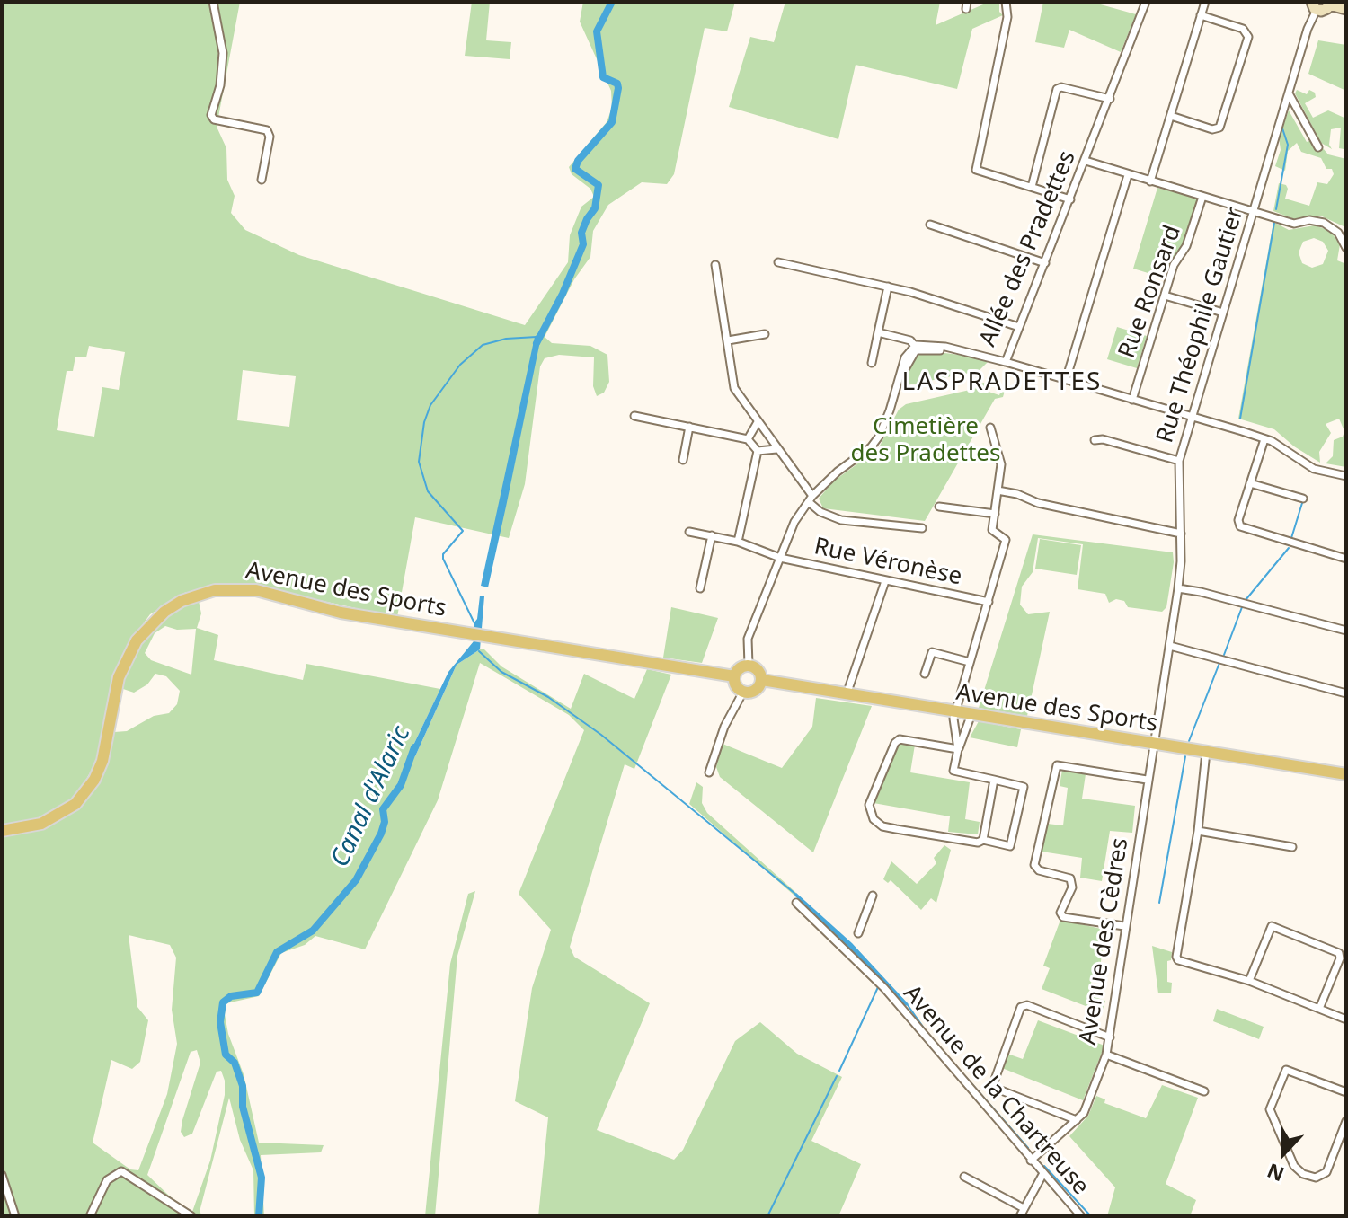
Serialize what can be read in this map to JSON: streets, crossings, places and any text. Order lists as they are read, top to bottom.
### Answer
{
  "streets": {
    "main road": ["Avenue des Sports"],
    "street": [
      "Allée des Pradettes",
      "Rue Ronsard",
      "Rue Théophile Gautier",
      "Rue Véronèse",
      "Avenue des Cèdres",
      "Avenue de la Chartreuse"
    ]
  },
  "crossings": [
    ["Rue Théophile Gautier", "Avenue des Sports"],
    ["Rue Théophile Gautier", "Avenue des Cèdres"],
    ["Avenue des Sports", "Avenue des Cèdres"],
    ["Avenue des Cèdres", "Avenue de la Chartreuse"]
  ],
  "districts": ["LASPRADETTES"],
  "water": ["Canal d'Alaric"],
  "parks": ["Cimetière des Pradettes"],
  "north": "bottom"
}
